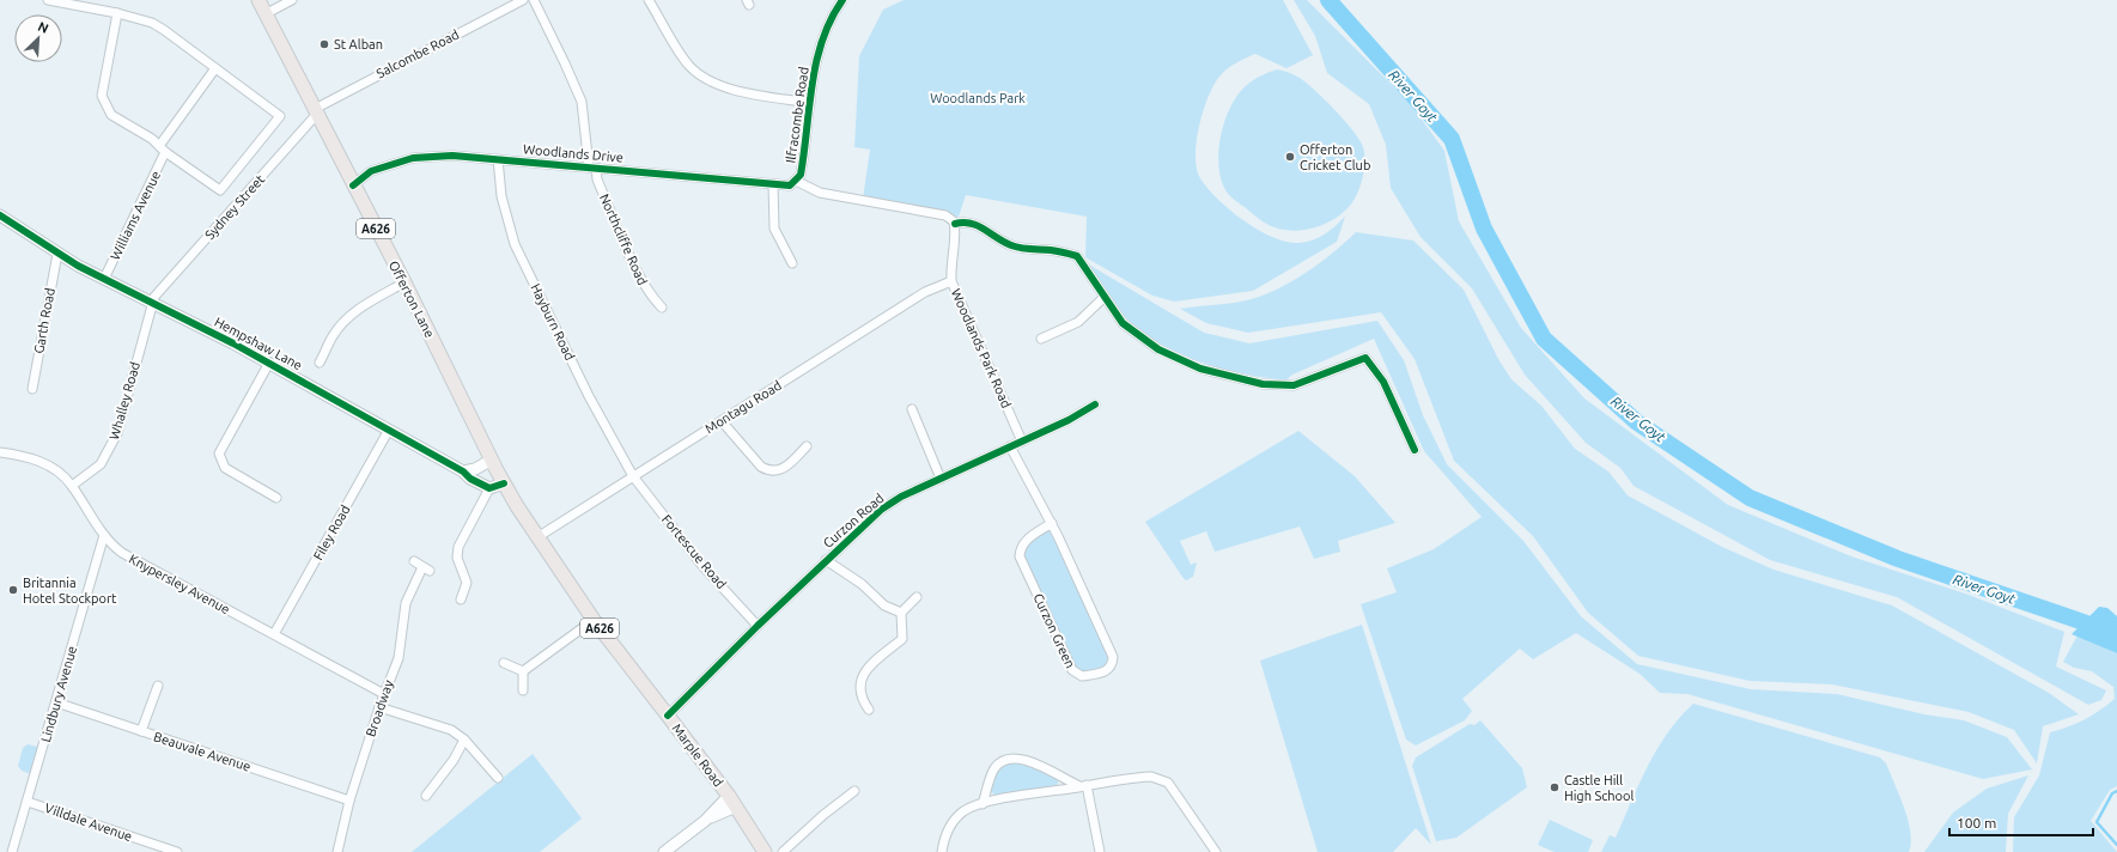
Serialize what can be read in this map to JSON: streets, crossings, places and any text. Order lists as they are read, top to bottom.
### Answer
{
  "streets": {
    "main road": ["A626", "Offerton Lane", "Marple Road"],
    "street": [
      "Salcombe Road",
      "Ilfracombe Road",
      "Woodlands Drive",
      "Sydney Street",
      "Williams Avenue",
      "Northcliffe Road",
      "Garth Road",
      "Hayburn Road",
      "Hempshaw Lane",
      "Woodlands Park Road",
      "Whalley Road",
      "Montagu Road",
      "Curzon Road",
      "Filey Road",
      "Fortescue Road",
      "Knypersley Avenue",
      "Curzon Green",
      "Lindbury Avenue",
      "Broadway",
      "Beauvale Avenue",
      "Villdale Avenue"
    ]
  },
  "crossings": [
    ["Salcombe Road", "Sydney Street"],
    ["Salcombe Road", "Offerton Lane"],
    ["Ilfracombe Road", "Woodlands Drive"],
    ["Woodlands Drive", "Northcliffe Road"],
    ["Woodlands Drive", "Offerton Lane"],
    ["Woodlands Drive", "Hayburn Road"],
    ["Sydney Street", "Offerton Lane"],
    ["Sydney Street", "Hempshaw Lane"],
    ["Sydney Street", "Whalley Road"],
    ["Williams Avenue", "Hempshaw Lane"],
    ["Offerton Lane", "Marple Road"],
    ["Garth Road", "Hempshaw Lane"],
    ["Hayburn Road", "Montagu Road"],
    ["Hayburn Road", "Fortescue Road"],
    ["Hempshaw Lane", "Whalley Road"],
    ["Hempshaw Lane", "Filey Road"],
    ["Woodlands Park Road", "Montagu Road"],
    ["Woodlands Park Road", "Curzon Road"],
    ["Whalley Road", "Knypersley Avenue"],
    ["Montagu Road", "Fortescue Road"],
    ["Montagu Road", "Marple Road"],
    ["Curzon Road", "Fortescue Road"],
    ["Curzon Road", "Curzon Green"],
    ["Curzon Road", "Marple Road"],
    ["Filey Road", "Knypersley Avenue"],
    ["Knypersley Avenue", "Lindbury Avenue"],
    ["Knypersley Avenue", "Broadway"],
    ["Lindbury Avenue", "Beauvale Avenue"],
    ["Lindbury Avenue", "Villdale Avenue"],
    ["Broadway", "Beauvale Avenue"]
  ],
  "water": ["River Goyt"],
  "parks": ["Woodlands Park"],
  "places": [
    "St Alban",
    "Offerton Cricket Club",
    "Britannia Hotel Stockport",
    "Castle Hill High School"
  ],
  "scale_bar": "100 m",
  "north": "top right"
}
